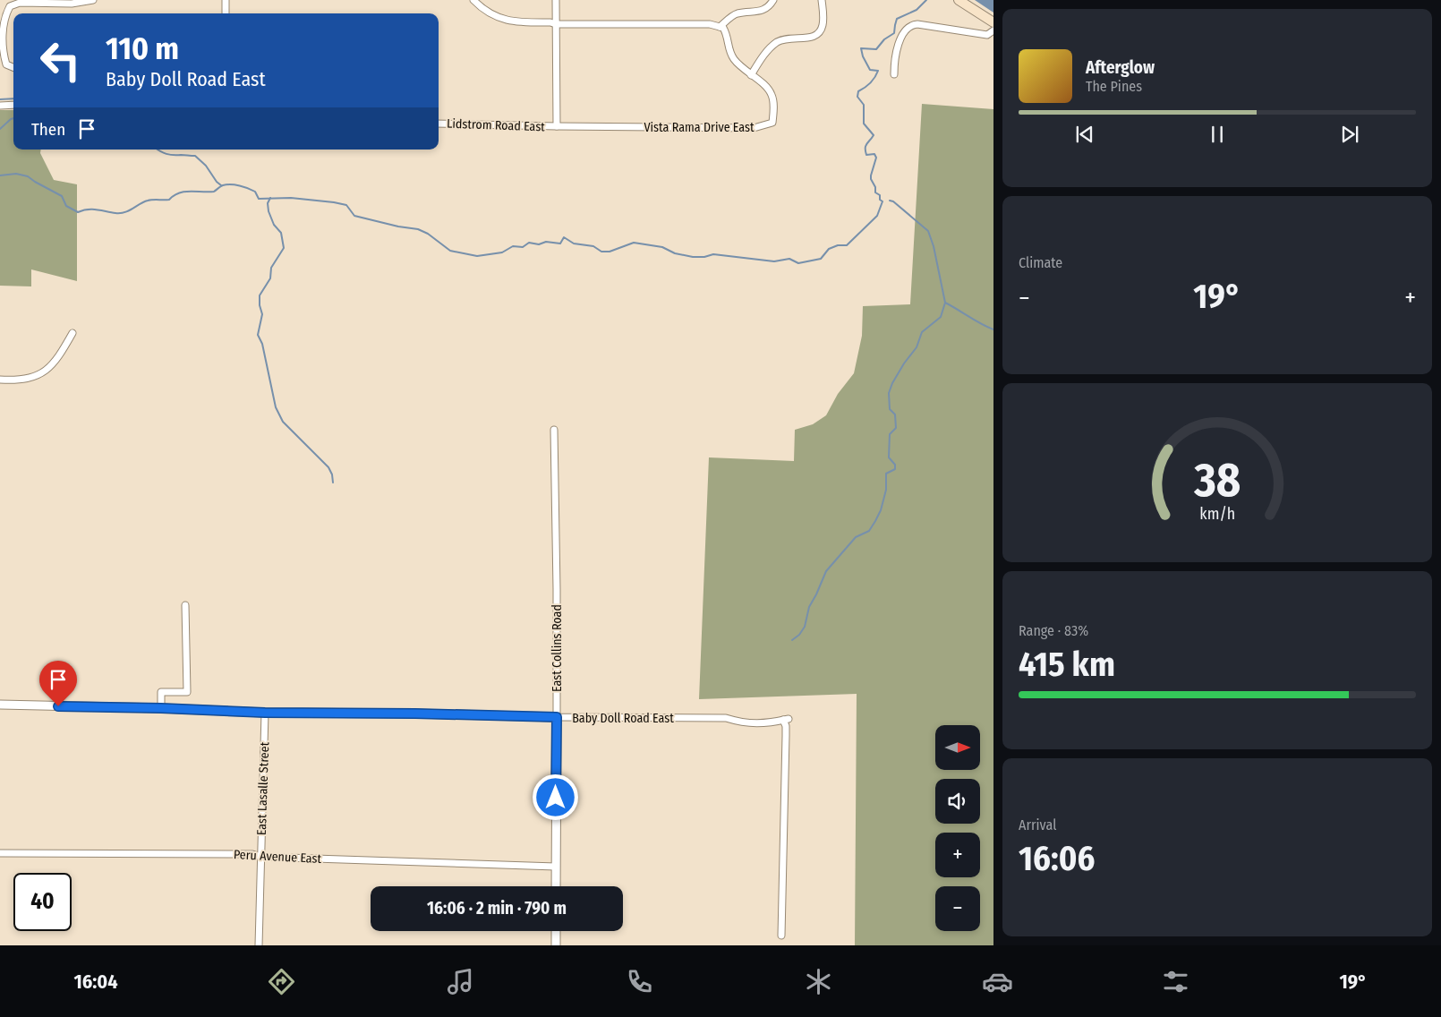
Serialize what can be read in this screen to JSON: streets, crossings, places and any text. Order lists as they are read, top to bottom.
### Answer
{
  "streets": {
    "street": [
      "Lidstrom Road East",
      "Vista Rama Drive East",
      "East Collins Road",
      "Baby Doll Road East",
      "East Lasalle Street",
      "Peru Avenue East"
    ]
  },
  "crossings": [
    ["Lidstrom Road East", "Vista Rama Drive East"],
    ["East Collins Road", "Baby Doll Road East"],
    ["East Collins Road", "Peru Avenue East"],
    ["Baby Doll Road East", "East Lasalle Street"],
    ["East Lasalle Street", "Peru Avenue East"]
  ],
  "north": "right",
  "page": {
    "turn": ["110 m", "Baby Doll Road East"],
    "song": ["Afterglow", "The Pines"],
    "then": "Then",
    "tile": [
      "Climate",
      ["Range · 83%", "415 km"],
      ["Arrival", "16:06"]
    ],
    "heat": ["−", "19°", "+"],
    "map_buttons": ["+", "−"],
    "limit": "40",
    "trip": "16:06 · 2 min · 790 m",
    "tabs": ["16:04", "19°"],
    "gauge": ["38", "km/h"]
  }
}
